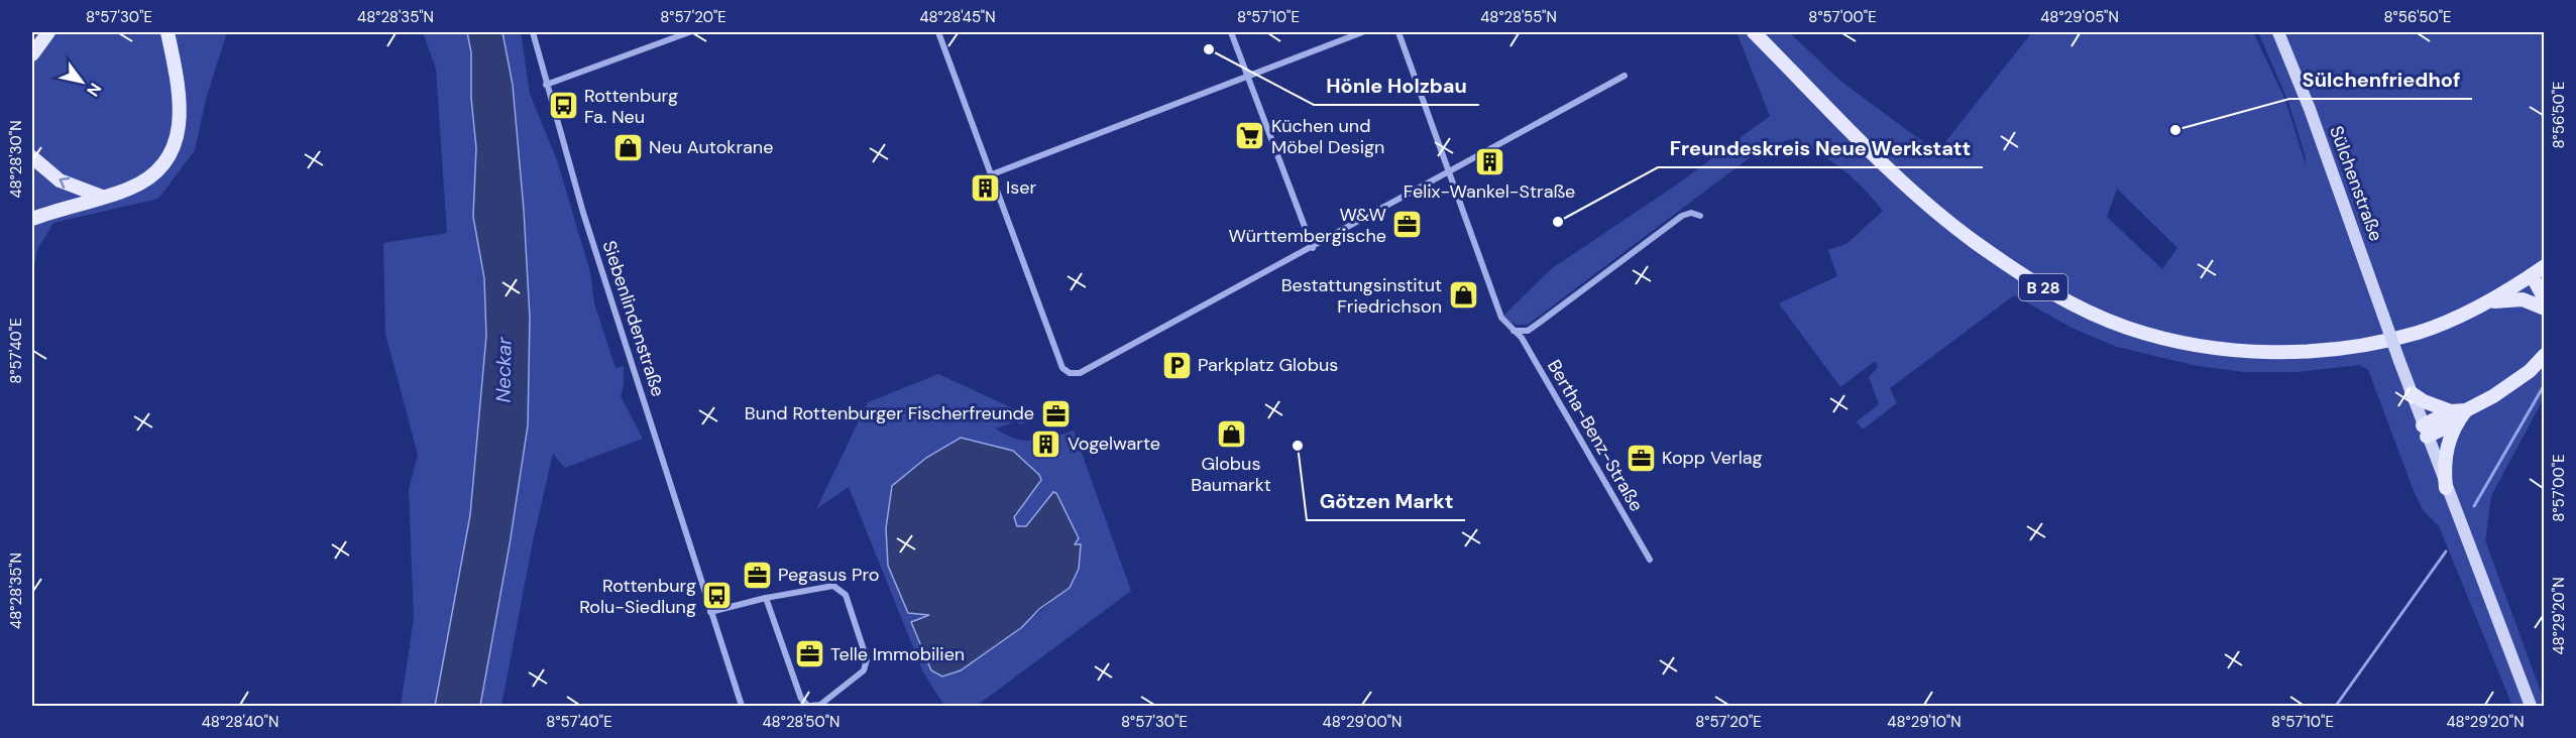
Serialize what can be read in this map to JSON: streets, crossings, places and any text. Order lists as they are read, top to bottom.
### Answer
{
  "streets": {
    "main road": ["Sülchenstraße", "B 28"],
    "street": ["Siebenlindenstraße", "Bertha-Benz-Straße"]
  },
  "water": ["Neckar"],
  "places": {
    "other": [
      "Hönle Holzbau",
      "Sülchenfriedhof",
      "Freundeskreis Neue Werkstatt",
      "Götzen Markt"
    ],
    "bus stop": ["Rottenburg Fa. Neu", "Rottenburg Rolu-Siedlung"],
    "supermarket": ["Küchen und Möbel Design"],
    "shop": ["Neu Autokrane", "Bestattungsinstitut Friedrichson", "Globus Baumarkt"],
    "building": ["Felix-Wankel-Straße", "Iser", "Vogelwarte"],
    "office": [
      "W&W Württembergische",
      "Bund Rottenburger Fischerfreunde",
      "Kopp Verlag",
      "Pegasus Pro",
      "Telle Immobilien"
    ],
    "parking": ["Parkplatz Globus"]
  },
  "north": "bottom right",
  "coordinates": [
    "8°57'30\"E",
    "48°28'35\"N",
    "8°57'20\"E",
    "48°28'45\"N",
    "8°57'10\"E",
    "48°28'55\"N",
    "8°57'00\"E",
    "48°29'05\"N",
    "8°56'50\"E",
    "48°28'30\"N",
    "8°57'40\"E",
    "48°29'20\"N",
    "48°28'40\"N",
    "48°28'50\"N",
    "48°29'00\"N",
    "48°29'10\"N"
  ]
}
